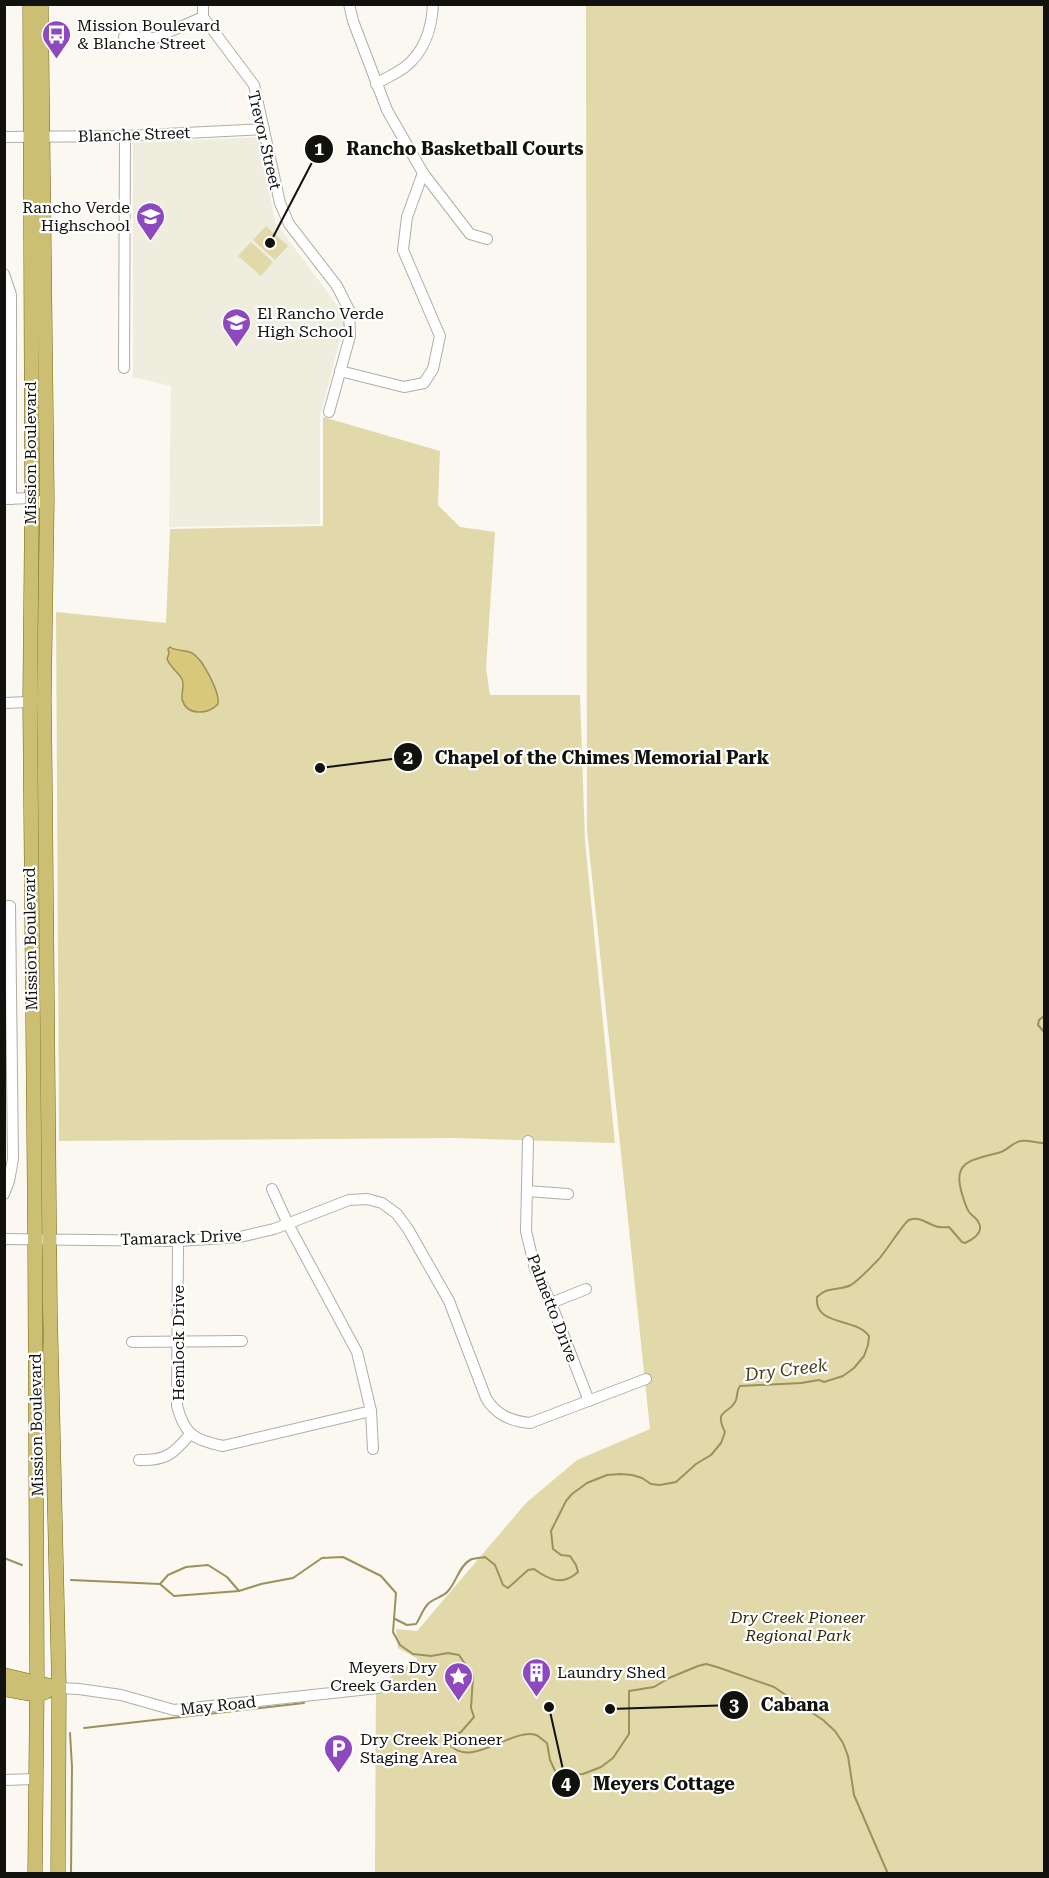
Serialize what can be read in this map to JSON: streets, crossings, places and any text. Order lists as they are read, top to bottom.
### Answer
{
  "streets": {
    "main road": ["Mission Boulevard"],
    "street": [
      "Blanche Street",
      "Trevor Street",
      "Tamarack Drive",
      "Palmetto Drive",
      "Hemlock Drive",
      "May Road"
    ]
  },
  "crossings": [
    ["Blanche Street", "Trevor Street"],
    ["Blanche Street", "Mission Boulevard"],
    ["Mission Boulevard", "Tamarack Drive"],
    ["Mission Boulevard", "May Road"],
    ["Tamarack Drive", "Palmetto Drive"],
    ["Tamarack Drive", "Hemlock Drive"]
  ],
  "water": ["Dry Creek"],
  "parks": ["Dry Creek Pioneer Regional Park"],
  "places": {
    "bus stop": ["Mission Boulevard & Blanche Street"],
    "school or university": ["Rancho Verde Highschool", "El Rancho Verde High School"],
    "other": [
      "Rancho Basketball Courts",
      "Chapel of the Chimes Memorial Park",
      "Meyers Cottage",
      "Cabana"
    ],
    "building": ["Laundry Shed"],
    "place": ["Meyers Dry Creek Garden"],
    "parking": ["Dry Creek Pioneer Staging Area"]
  }
}
